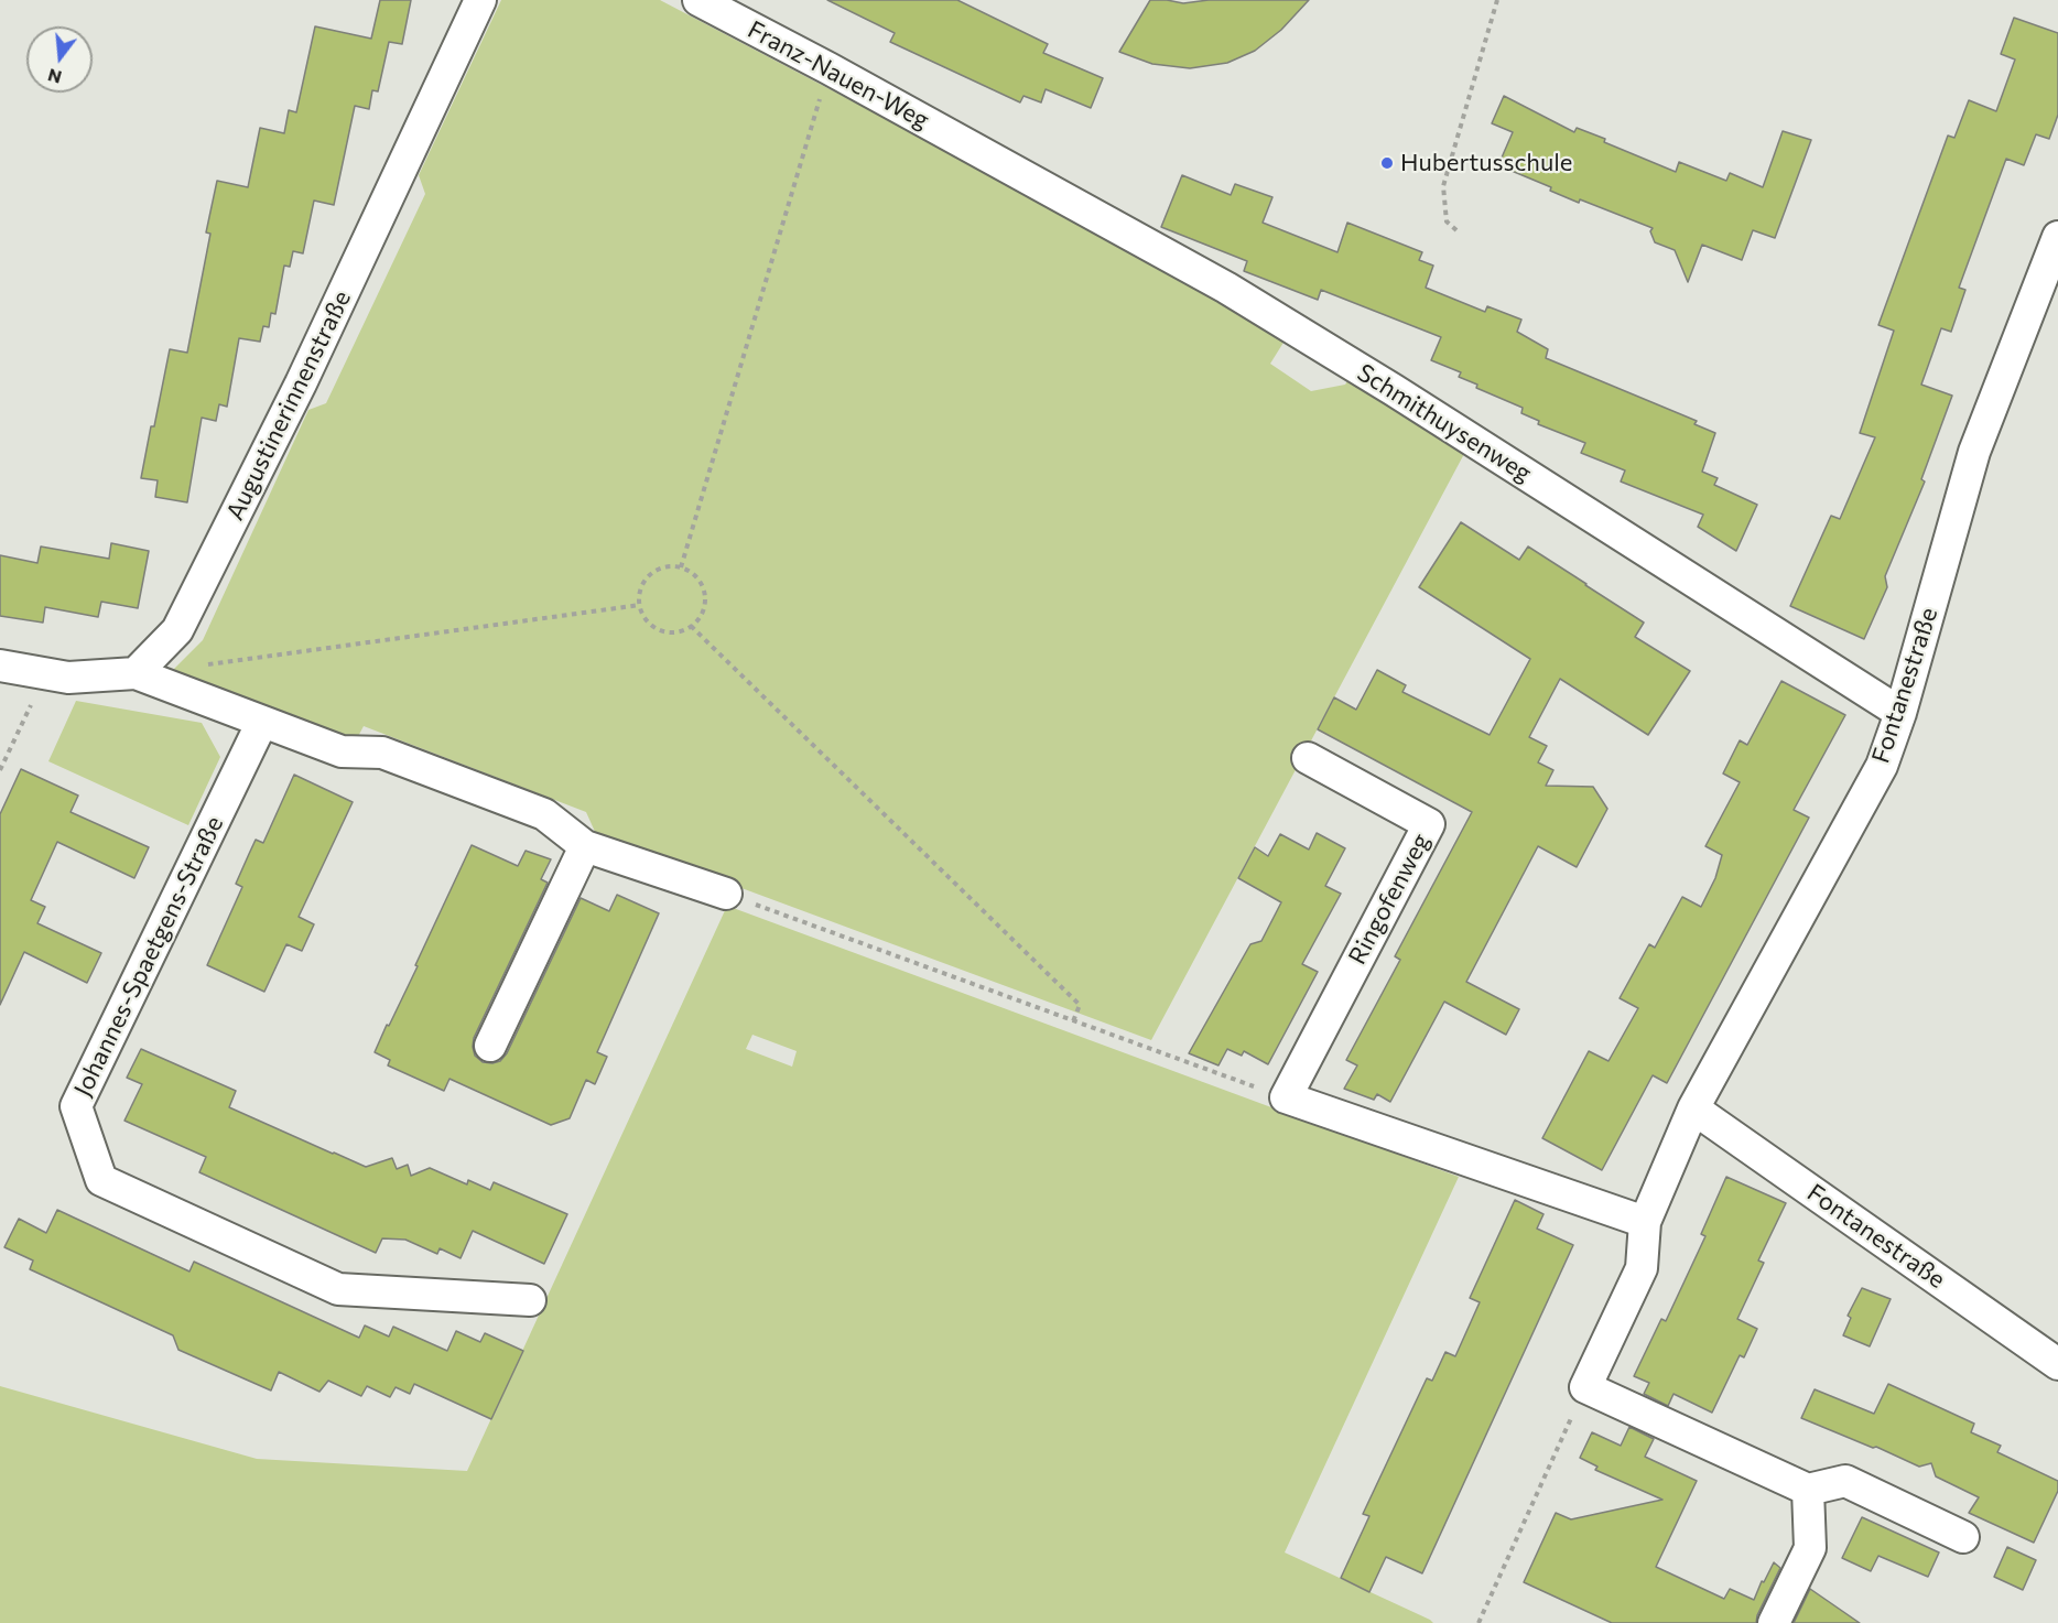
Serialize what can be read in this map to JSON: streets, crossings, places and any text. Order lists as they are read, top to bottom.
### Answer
{
  "streets": {
    "street": [
      "Franz-Nauen-Weg",
      "Augustinerinnenstraße",
      "Schmithuysenweg",
      "Fontanestraße",
      "Ringofenweg",
      "Johannes-Spaetgens-Straße"
    ]
  },
  "crossings": [
    ["Franz-Nauen-Weg", "Schmithuysenweg"],
    ["Schmithuysenweg", "Fontanestraße"]
  ],
  "places": ["Hubertusschule"],
  "north": "bottom"
}
